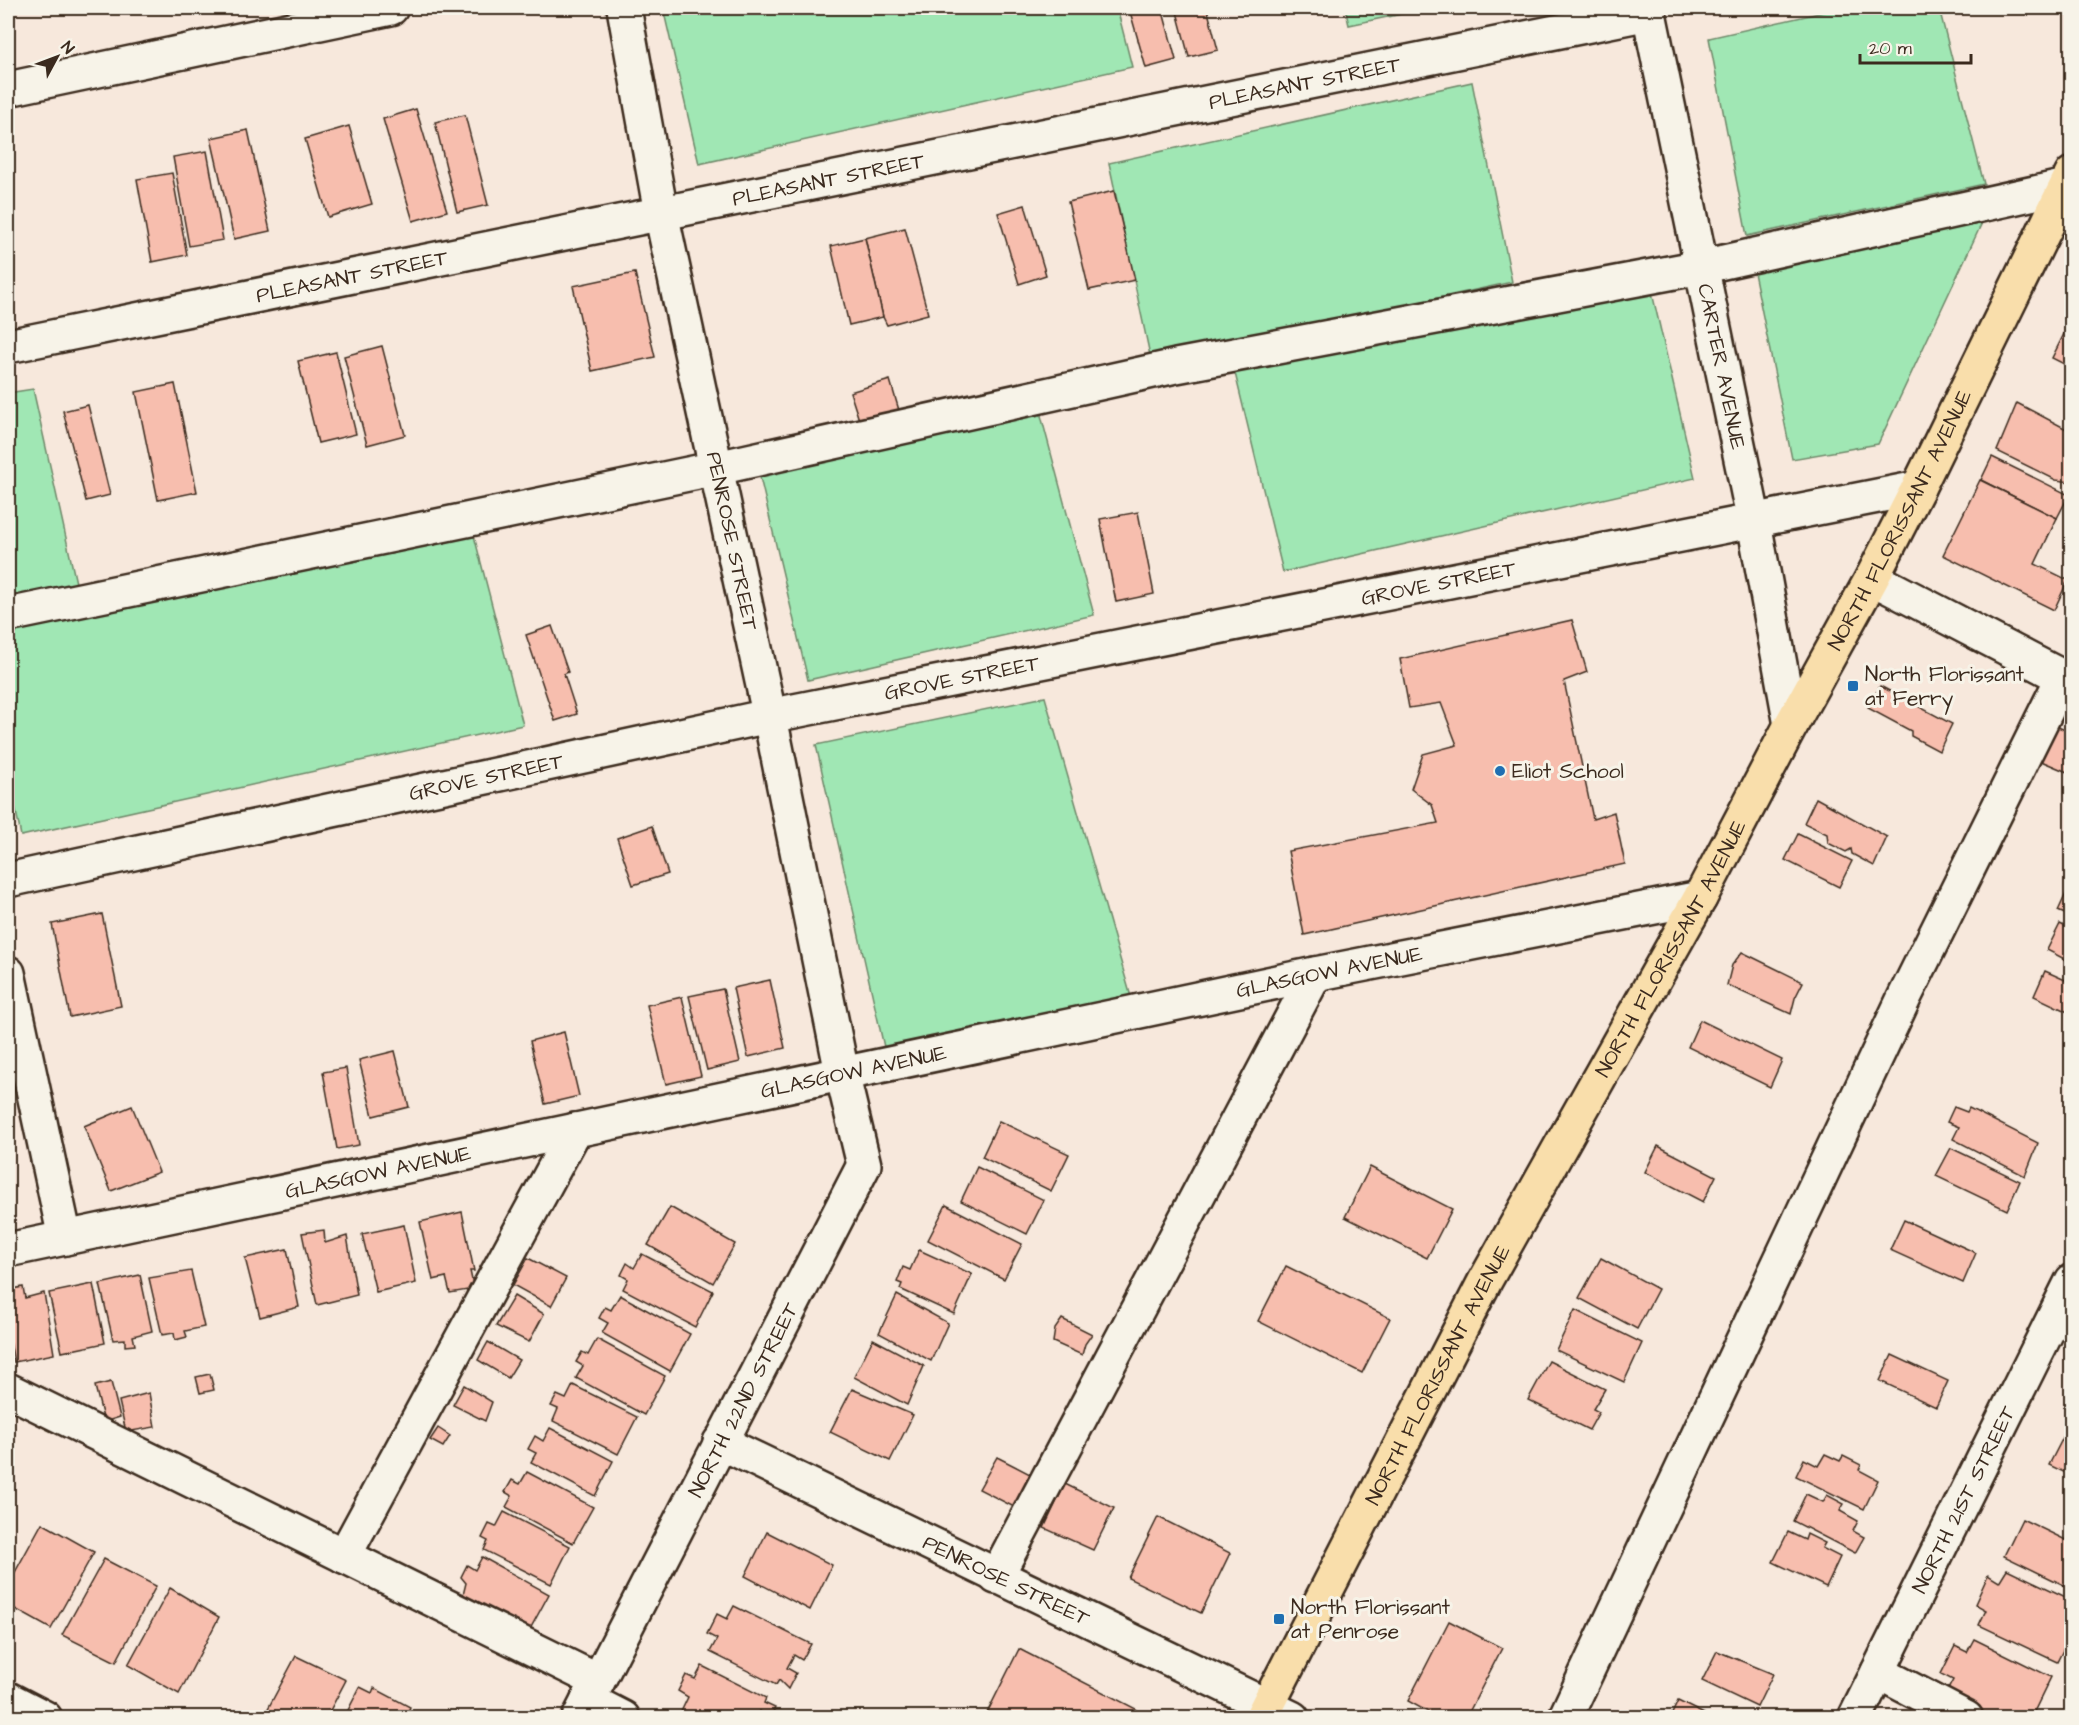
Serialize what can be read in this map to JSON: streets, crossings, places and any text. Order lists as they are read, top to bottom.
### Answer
{
  "streets": {
    "main road": ["NORTH FLORISSANT AVENUE"],
    "street": [
      "PLEASANT STREET",
      "CARTER AVENUE",
      "PENROSE STREET",
      "GROVE STREET",
      "GLASGOW AVENUE",
      "NORTH 22ND STREET",
      "NORTH 21ST STREET"
    ]
  },
  "crossings": [
    ["PLEASANT STREET", "CARTER AVENUE"],
    ["PLEASANT STREET", "PENROSE STREET"],
    ["CARTER AVENUE", "NORTH FLORISSANT AVENUE"],
    ["CARTER AVENUE", "GROVE STREET"],
    ["NORTH FLORISSANT AVENUE", "PENROSE STREET"],
    ["NORTH FLORISSANT AVENUE", "GROVE STREET"],
    ["NORTH FLORISSANT AVENUE", "GLASGOW AVENUE"],
    ["PENROSE STREET", "GROVE STREET"],
    ["PENROSE STREET", "GLASGOW AVENUE"],
    ["PENROSE STREET", "NORTH 22ND STREET"],
    ["GLASGOW AVENUE", "NORTH 22ND STREET"]
  ],
  "places": {
    "transit": ["North Florissant at Ferry", "North Florissant at Penrose"],
    "other": ["Eliot School"]
  },
  "scale_bar": "20 m",
  "north": "top right"
}
